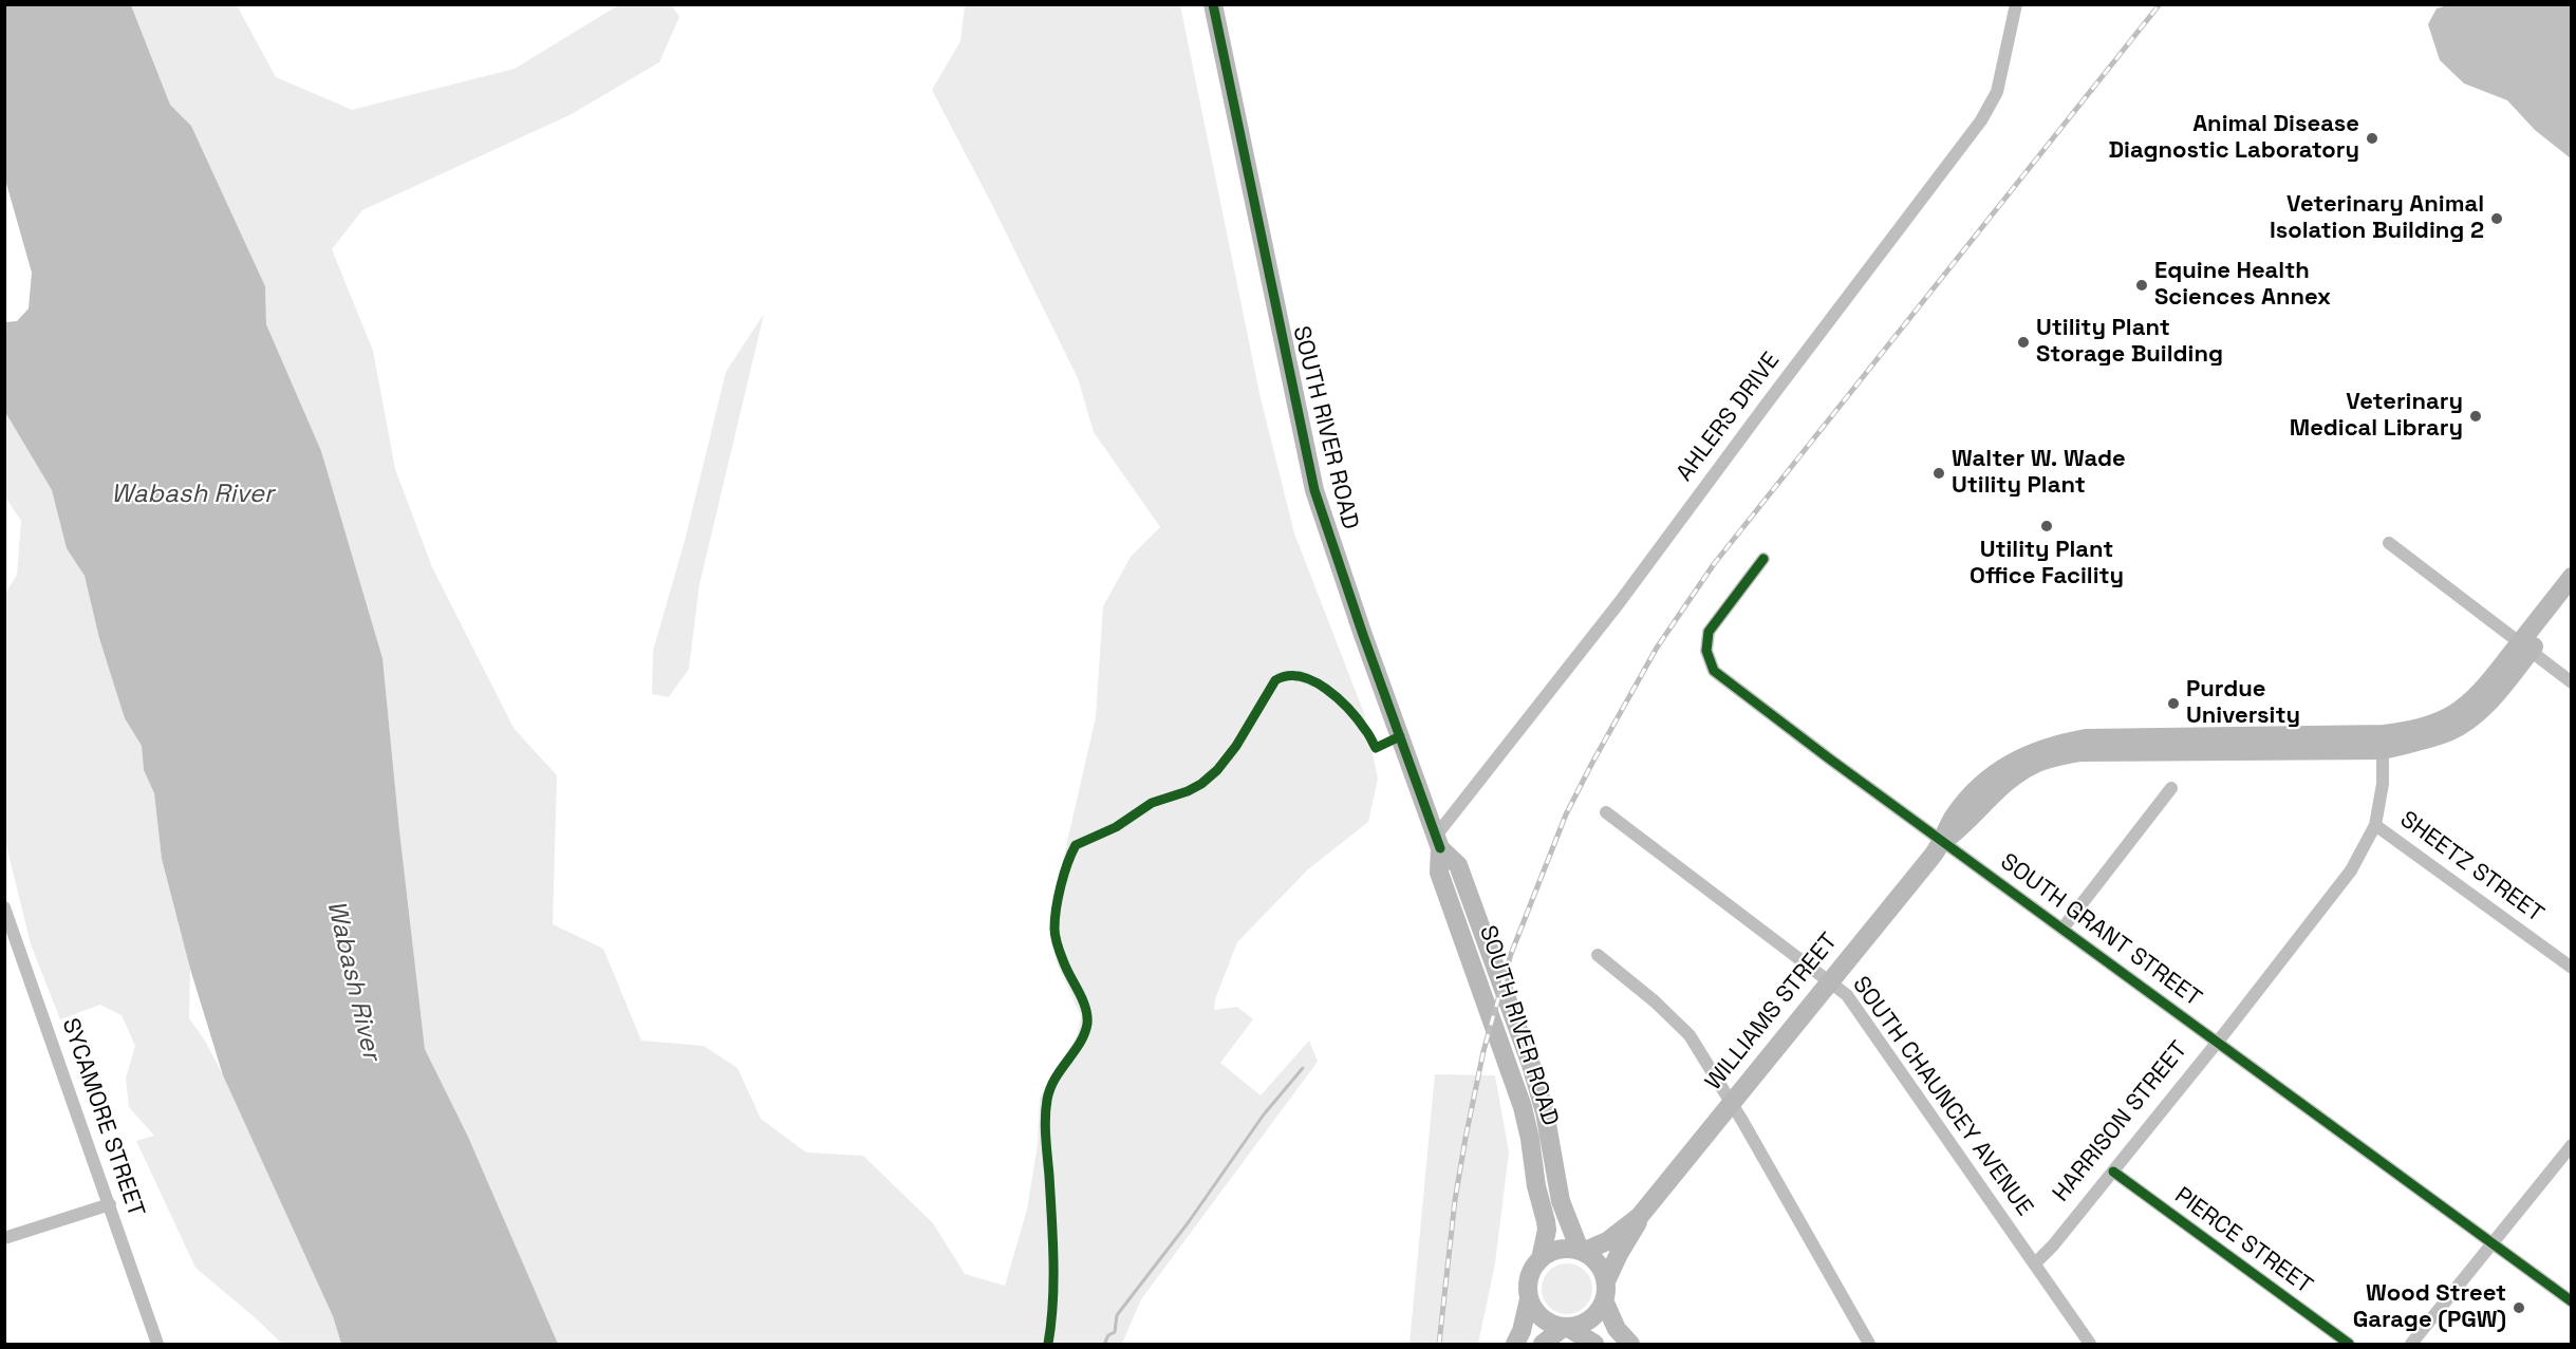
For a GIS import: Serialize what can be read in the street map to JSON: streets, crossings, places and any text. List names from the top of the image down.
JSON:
{
  "streets": {
    "main road": ["SOUTH RIVER ROAD", "WILLIAMS STREET"],
    "street": [
      "AHLERS DRIVE",
      "SHEETZ STREET",
      "SOUTH GRANT STREET",
      "SOUTH CHAUNCEY AVENUE",
      "SYCAMORE STREET",
      "HARRISON STREET",
      "PIERCE STREET"
    ]
  },
  "crossings": [
    ["AHLERS DRIVE", "SOUTH RIVER ROAD"],
    ["SOUTH RIVER ROAD", "WILLIAMS STREET"],
    ["SHEETZ STREET", "HARRISON STREET"],
    ["SOUTH GRANT STREET", "WILLIAMS STREET"],
    ["SOUTH GRANT STREET", "HARRISON STREET"],
    ["WILLIAMS STREET", "SOUTH CHAUNCEY AVENUE"],
    ["WILLIAMS STREET", "HARRISON STREET"],
    ["SOUTH CHAUNCEY AVENUE", "HARRISON STREET"],
    ["HARRISON STREET", "PIERCE STREET"]
  ],
  "water": ["Wabash River"],
  "places": [
    "Animal Disease Diagnostic Laboratory",
    "Veterinary Animal Isolation Building 2",
    "Equine Health Sciences Annex",
    "Utility Plant Storage Building",
    "Veterinary Medical Library",
    "Walter W. Wade Utility Plant",
    "Utility Plant Office Facility",
    "Purdue University",
    "Wood Street Garage (PGW)"
  ]
}
